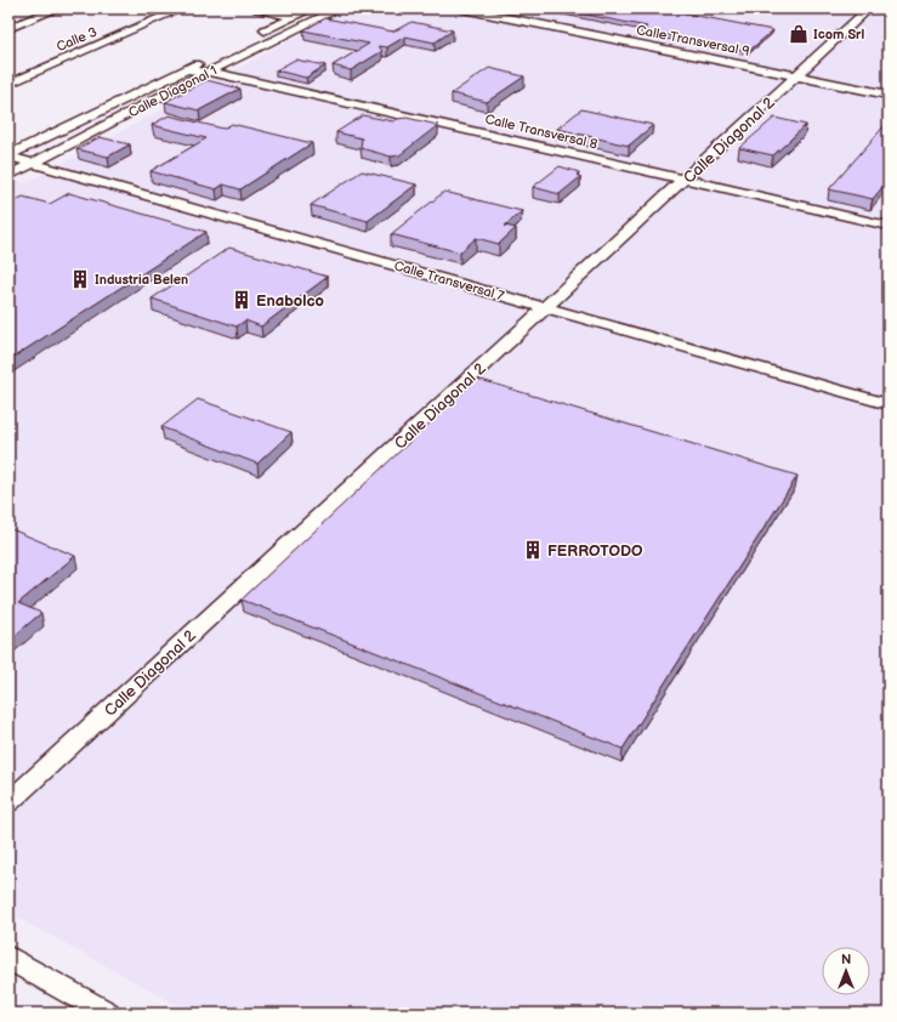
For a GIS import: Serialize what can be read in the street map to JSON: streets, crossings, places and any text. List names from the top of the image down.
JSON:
{
  "streets": {
    "street": [
      "Calle 3",
      "Calle Transversal 9",
      "Calle Diagonal 1",
      "Calle Transversal 8",
      "Calle Diagonal 2",
      "Calle Transversal 7"
    ]
  },
  "crossings": [
    ["Calle Transversal 9", "Calle Diagonal 2"],
    ["Calle Diagonal 1", "Calle Transversal 8"],
    ["Calle Diagonal 1", "Calle Transversal 7"],
    ["Calle Transversal 8", "Calle Diagonal 2"],
    ["Calle Diagonal 2", "Calle Transversal 7"]
  ],
  "places": {
    "shop": ["Icom Srl"],
    "building": ["Industria Belen", "Enabolco", "FERROTODO"]
  },
  "north": "top"
}
